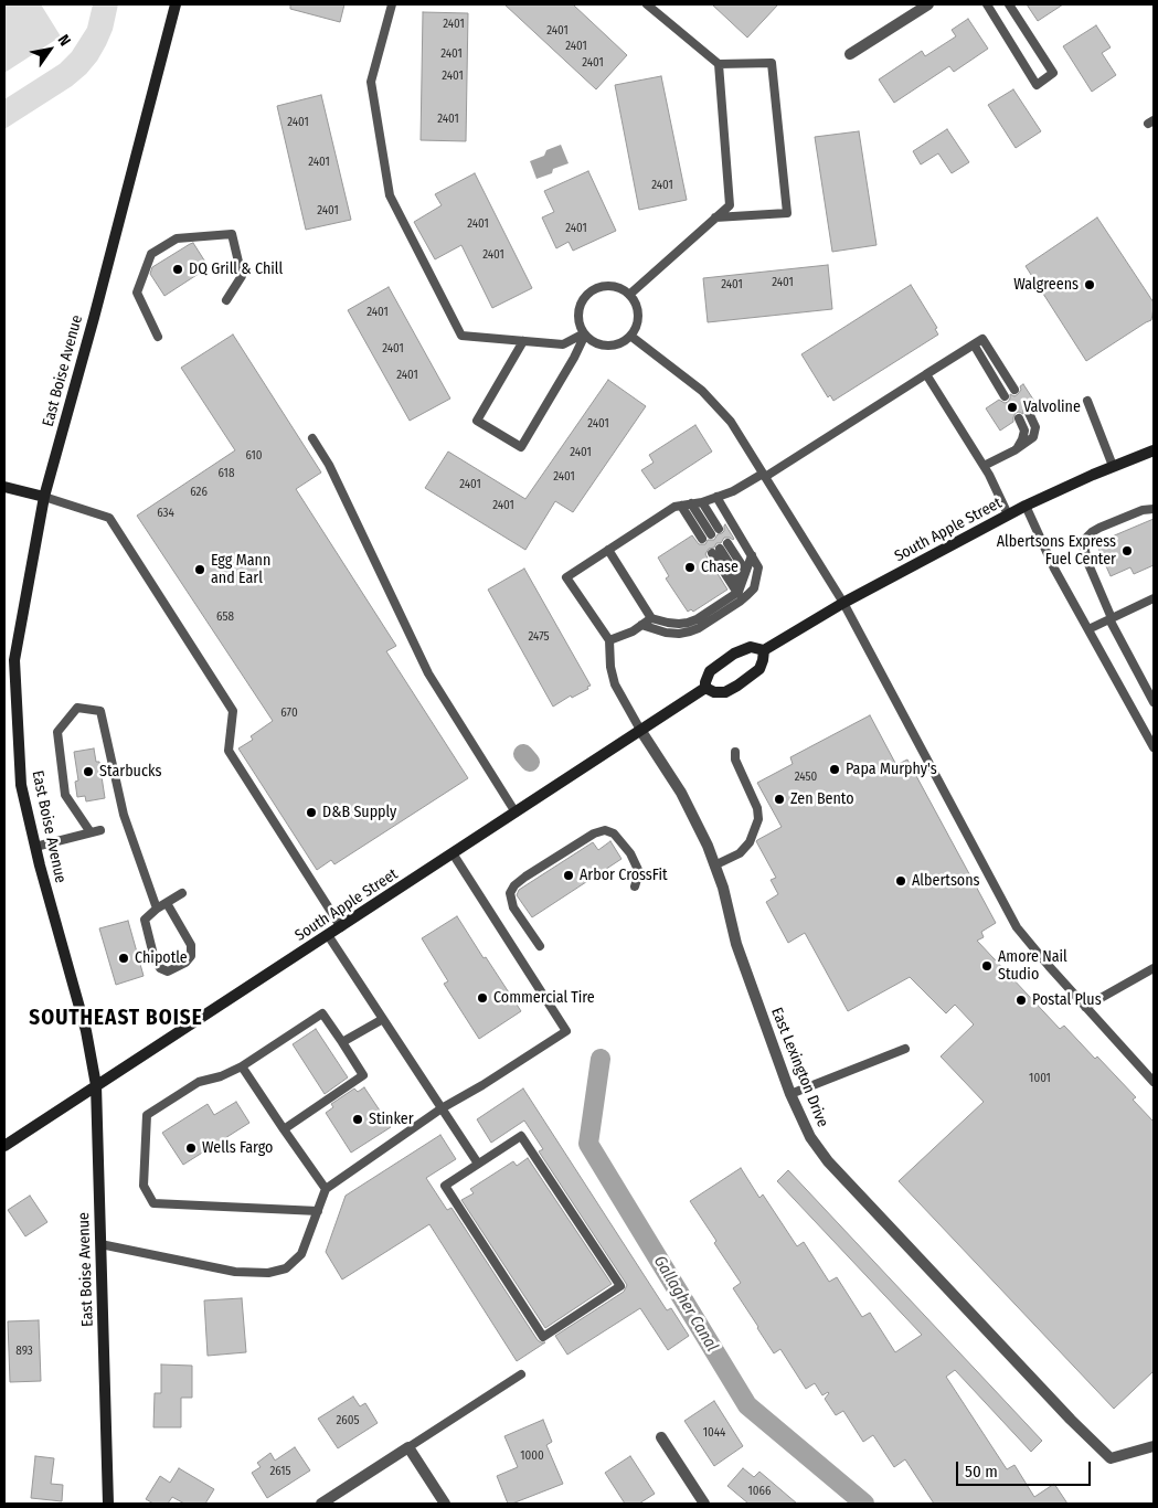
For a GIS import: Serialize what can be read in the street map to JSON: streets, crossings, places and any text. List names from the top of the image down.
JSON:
{
  "streets": {
    "street": ["East Boise Avenue", "South Apple Street", "East Lexington Drive"]
  },
  "crossings": [
    ["East Boise Avenue", "South Apple Street"],
    ["South Apple Street", "East Lexington Drive"]
  ],
  "districts": ["SOUTHEAST BOISE"],
  "water": ["Gallagher Canal"],
  "places": [
    "DQ Grill & Chill",
    "Walgreens",
    "Valvoline",
    "Albertsons Express Fuel Center",
    "Chase",
    "Egg Mann and Earl",
    "Papa Murphy's",
    "Starbucks",
    "Zen Bento",
    "D&B Supply",
    "Arbor CrossFit",
    "Albertsons",
    "Chipotle",
    "Amore Nail Studio",
    "Commercial Tire",
    "Postal Plus",
    "Stinker",
    "Wells Fargo"
  ],
  "house_numbers": [
    "2401",
    "2401",
    "2401",
    "2401",
    "2401",
    "2401",
    "2401",
    "2401",
    "2401",
    "2401",
    "2401",
    "2401",
    "2401",
    "2401",
    "2401",
    "2401",
    "2401",
    "2401",
    "2401",
    "2401",
    "2401",
    "610",
    "618",
    "2401",
    "2401",
    "626",
    "2401",
    "634",
    "658",
    "2475",
    "670",
    "2450",
    "1001",
    "893",
    "2605",
    "1044",
    "1000",
    "2615",
    "1066"
  ],
  "scale_bar": "50 m",
  "north": "top right"
}
